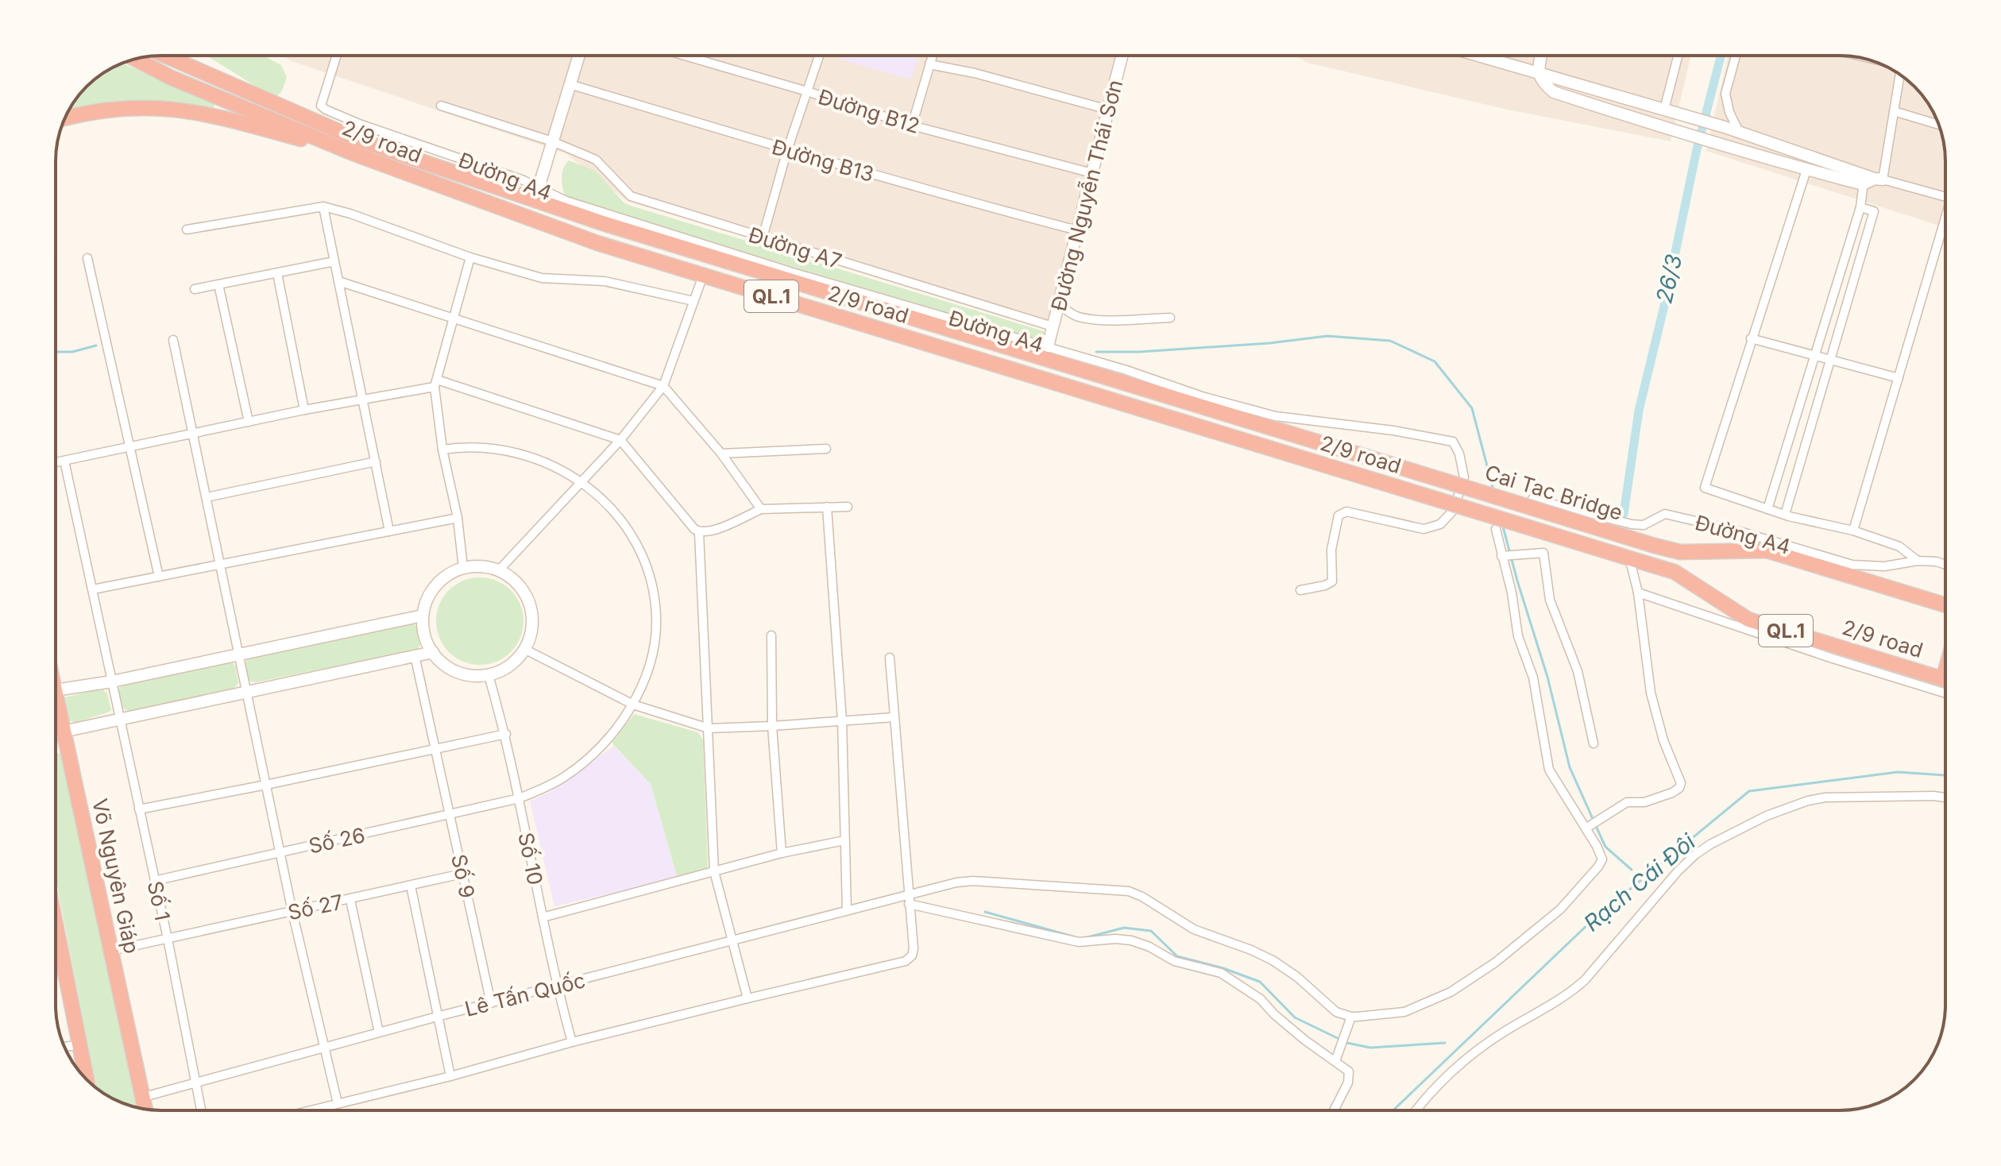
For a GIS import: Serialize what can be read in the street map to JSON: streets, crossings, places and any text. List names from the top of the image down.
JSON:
{
  "streets": {
    "highway": [
      "2/9 road",
      "QL.1",
      "Cai Tac Bridge",
      "Võ Nguyên Giáp"
    ],
    "street": [
      "Đường B12",
      "Đường B13",
      "Đường A4",
      "Đường Nguyễn Thái Sơn",
      "Đường A7",
      "Số 26",
      "Số 10",
      "Số 9",
      "Số 1",
      "Số 27",
      "Lê Tấn Quốc"
    ]
  },
  "crossings": [
    ["Đường B12", "Đường Nguyễn Thái Sơn"],
    ["2/9 road", "Cai Tac Bridge"],
    ["Đường B13", "Đường Nguyễn Thái Sơn"],
    ["Đường A4", "Đường Nguyễn Thái Sơn"],
    ["Đường Nguyễn Thái Sơn", "Đường A7"],
    ["Số 26", "Số 10"],
    ["Số 26", "Số 9"],
    ["Số 26", "Số 1"],
    ["Số 10", "Lê Tấn Quốc"],
    ["Võ Nguyên Giáp", "Số 27"],
    ["Võ Nguyên Giáp", "Lê Tấn Quốc"],
    ["Số 9", "Số 27"],
    ["Số 9", "Lê Tấn Quốc"],
    ["Số 1", "Số 27"],
    ["Số 1", "Lê Tấn Quốc"]
  ],
  "water": ["26/3", "Rạch Cái Đôi"]
}
